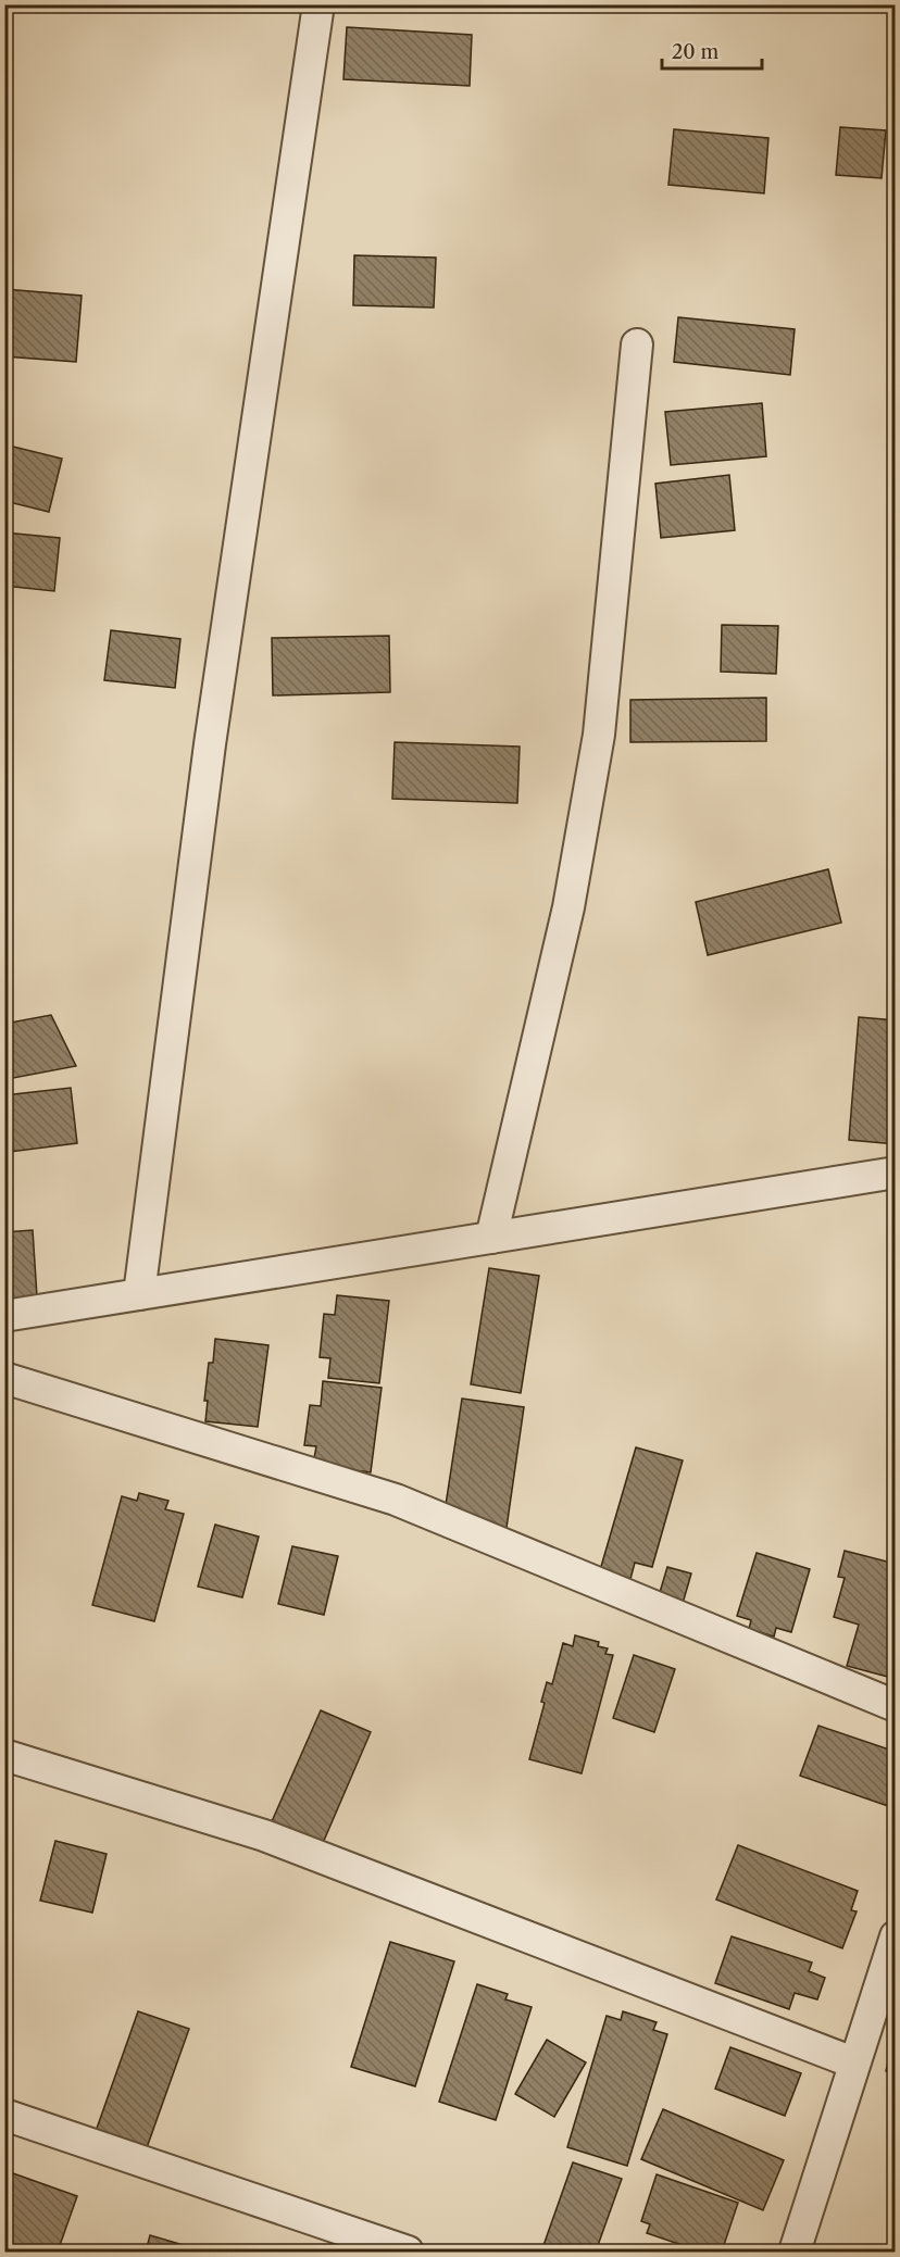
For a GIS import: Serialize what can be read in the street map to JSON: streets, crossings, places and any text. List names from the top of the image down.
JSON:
{
  "scale_bar": "20 m"
}
